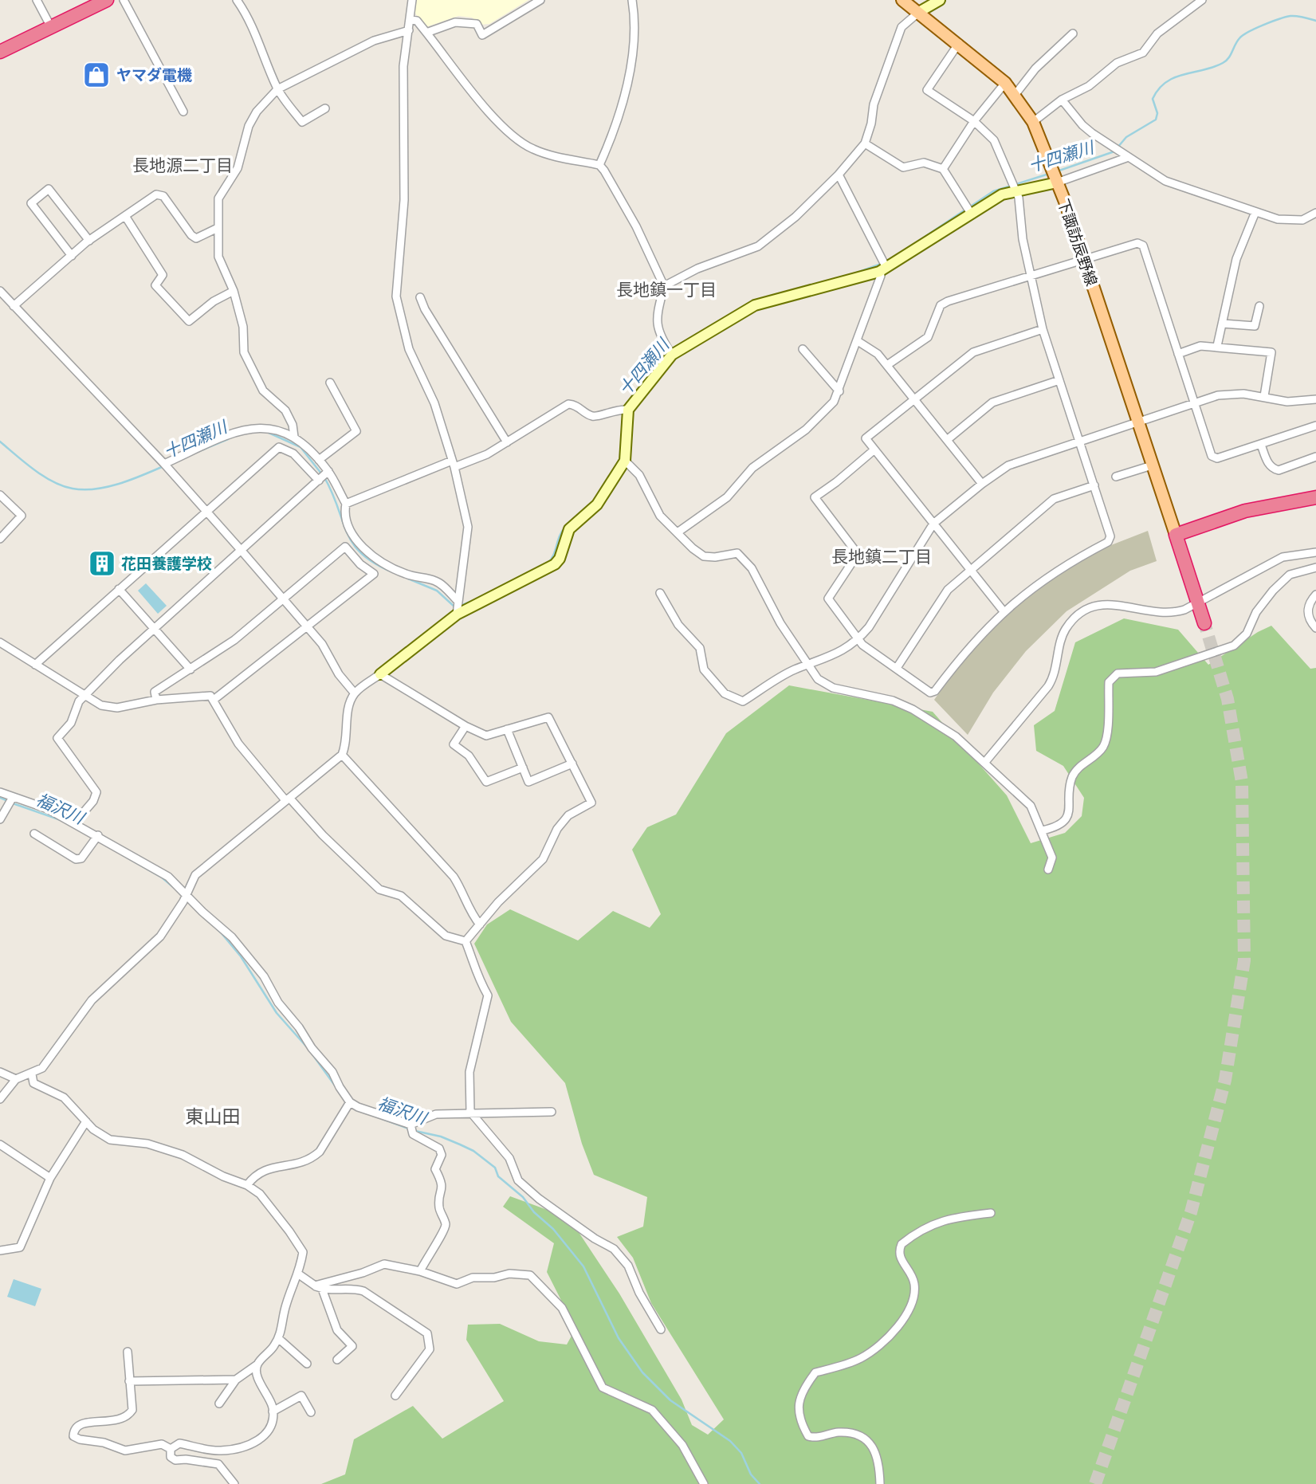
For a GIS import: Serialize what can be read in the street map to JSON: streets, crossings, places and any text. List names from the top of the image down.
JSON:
{
  "streets": {
    "main road": ["下諏訪辰野線"]
  },
  "districts": [
    "長地源二丁目",
    "長地鎮一丁目",
    "長地鎮二丁目",
    "東山田"
  ],
  "water": ["十四瀬川", "福沢川"],
  "places": {
    "shop": ["ヤマダ電機"],
    "building": ["花田養護学校"]
  }
}
